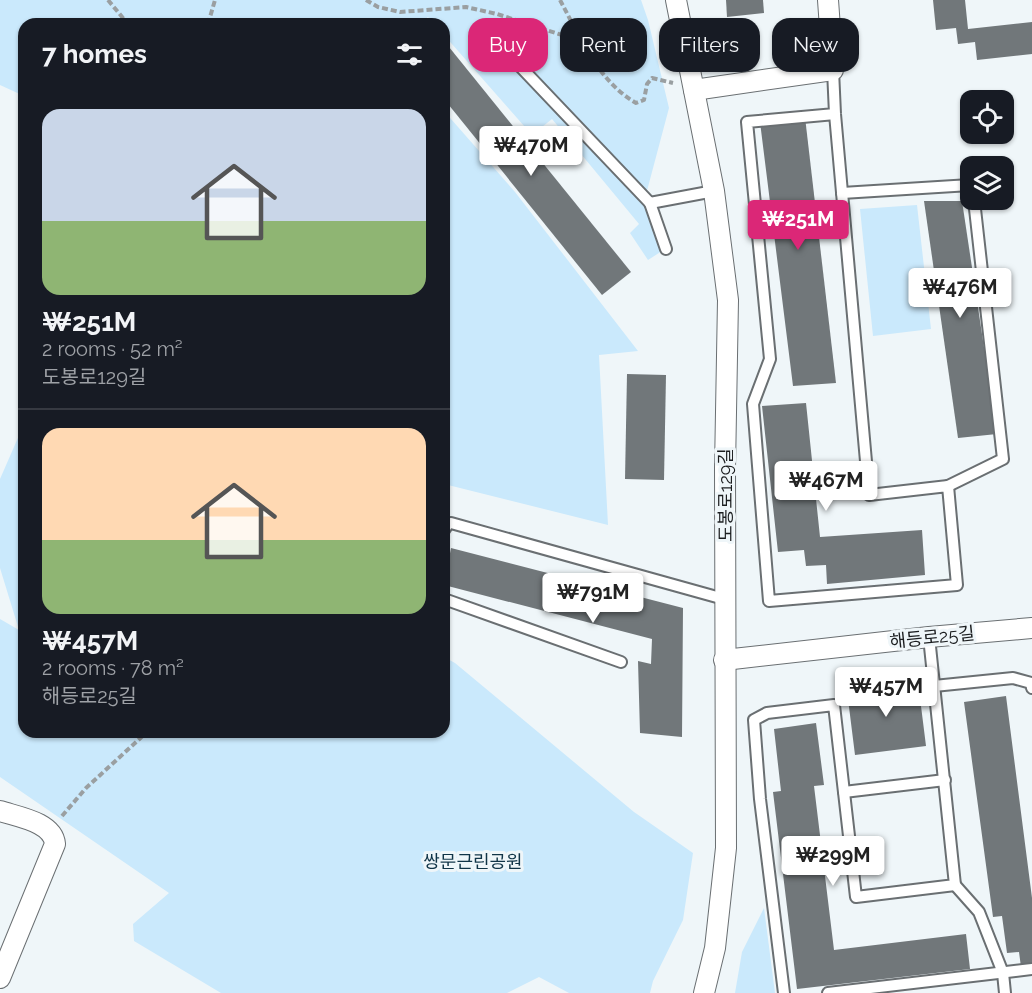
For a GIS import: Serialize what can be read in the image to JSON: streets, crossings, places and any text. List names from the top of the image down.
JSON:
{
  "streets": {
    "street": ["도봉로129길", "해등로25길"]
  },
  "crossings": [
    ["도봉로129길", "해등로25길"]
  ],
  "parks": ["쌍문근린공원"],
  "page": {
    "chip": [
      "Buy",
      "Rent",
      "Filters",
      "New"
    ],
    "heading": "7 homes",
    "list": [
      {
        "name": "₩251M",
        "note": "2 rooms · 52 m² · 도봉로129길"
      },
      {
        "name": "₩457M",
        "note": "2 rooms · 78 m² · 해등로25길"
      }
    ],
    "price": [
      "₩470M",
      "₩251M",
      "₩476M",
      "₩467M",
      "₩791M",
      "₩457M",
      "₩299M"
    ]
  }
}
